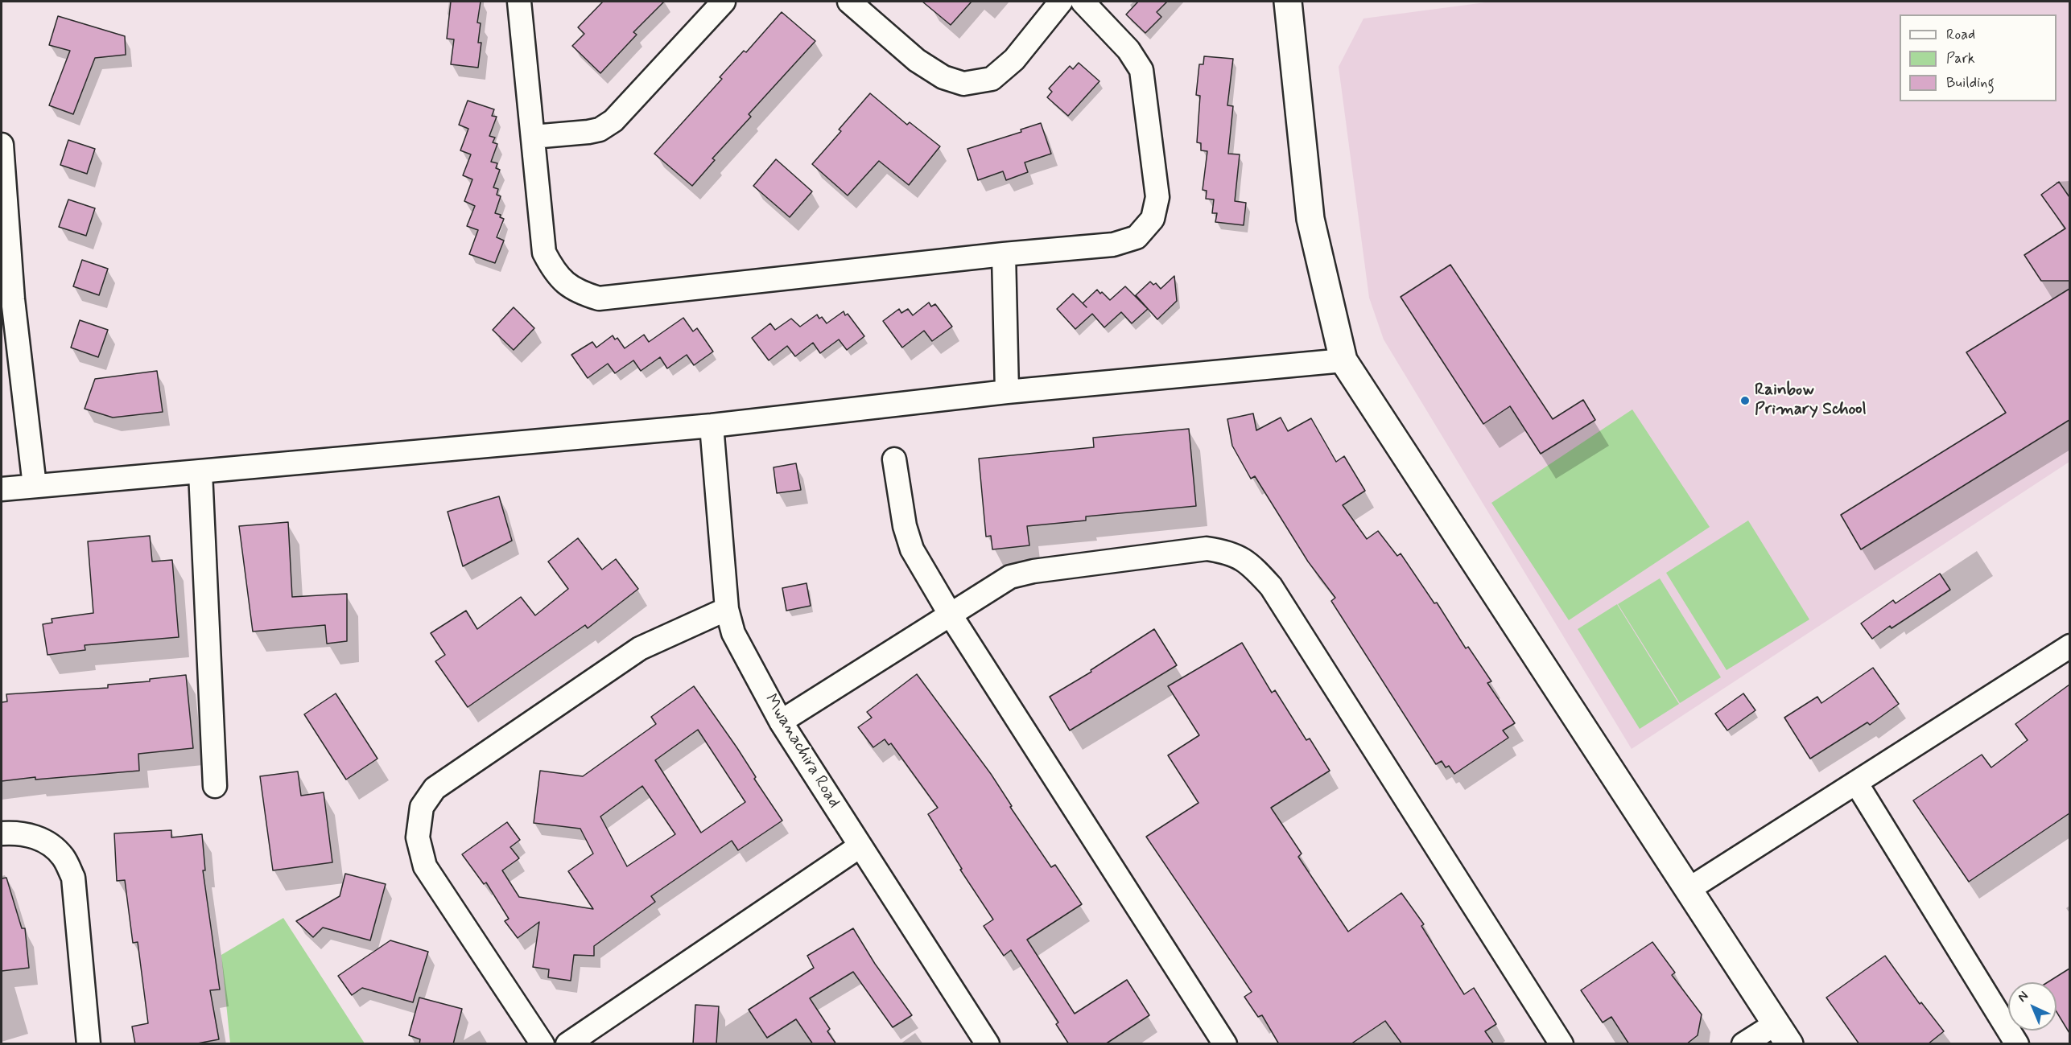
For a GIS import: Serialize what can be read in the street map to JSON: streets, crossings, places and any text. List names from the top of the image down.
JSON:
{
  "streets": {
    "street": ["Mwanachira Road"]
  },
  "places": ["Rainbow Primary School"],
  "legend": ["Road", "Park", "Building"],
  "north": "top left"
}
